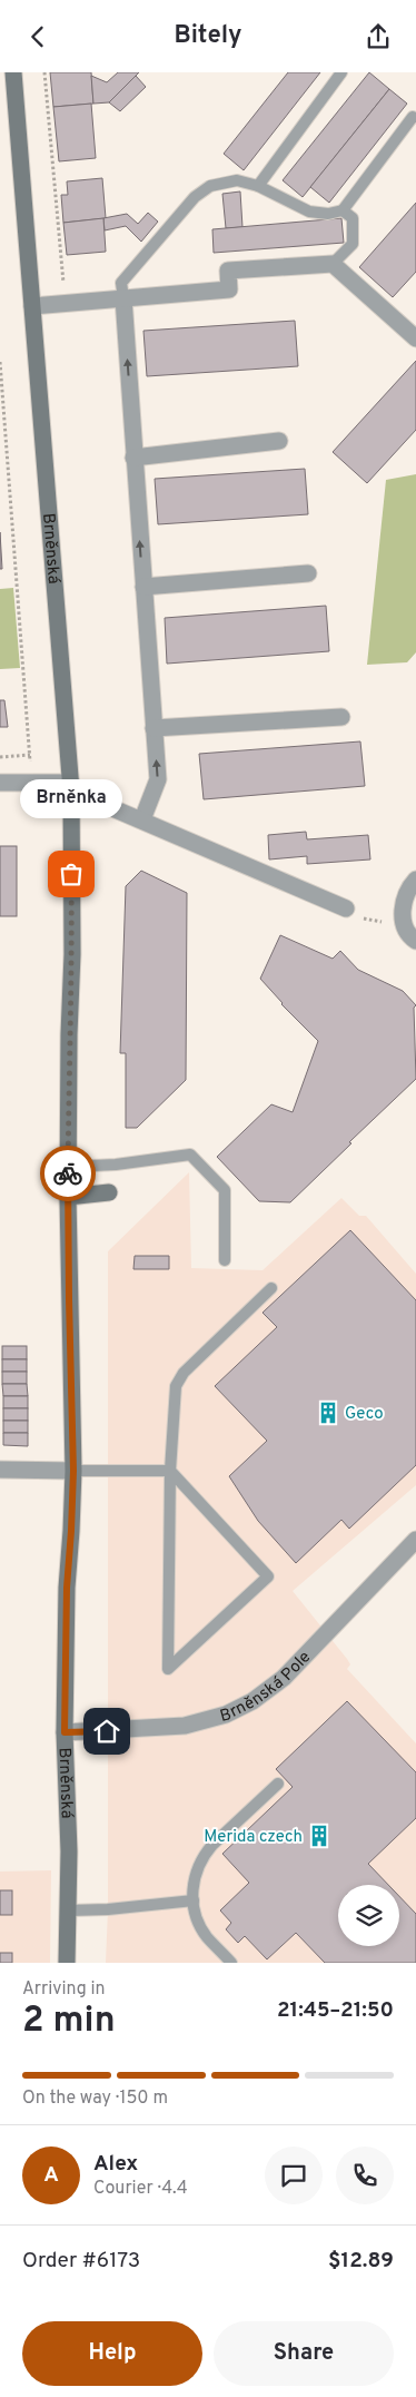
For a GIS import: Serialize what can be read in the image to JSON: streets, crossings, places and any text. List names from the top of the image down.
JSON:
{
  "streets": {
    "street": ["Brněnská", "Brněnská Pole"]
  },
  "crossings": [
    ["Brněnská", "Brněnská Pole"]
  ],
  "places": {
    "other": ["Brněnka"],
    "building": ["Geco", "Merida czech"]
  },
  "page": {
    "header": "Bitely",
    "bubble": "Brněnka",
    "heading": ["2 min", "Arriving in", "21:45–21:50"],
    "panel": [
      "Alex",
      "Courier · 4.4",
      "Order #6173",
      "$12.89"
    ],
    "bar": "On the way · 150 m",
    "round": "A",
    "buttons": ["Help", "Share"]
  }
}
